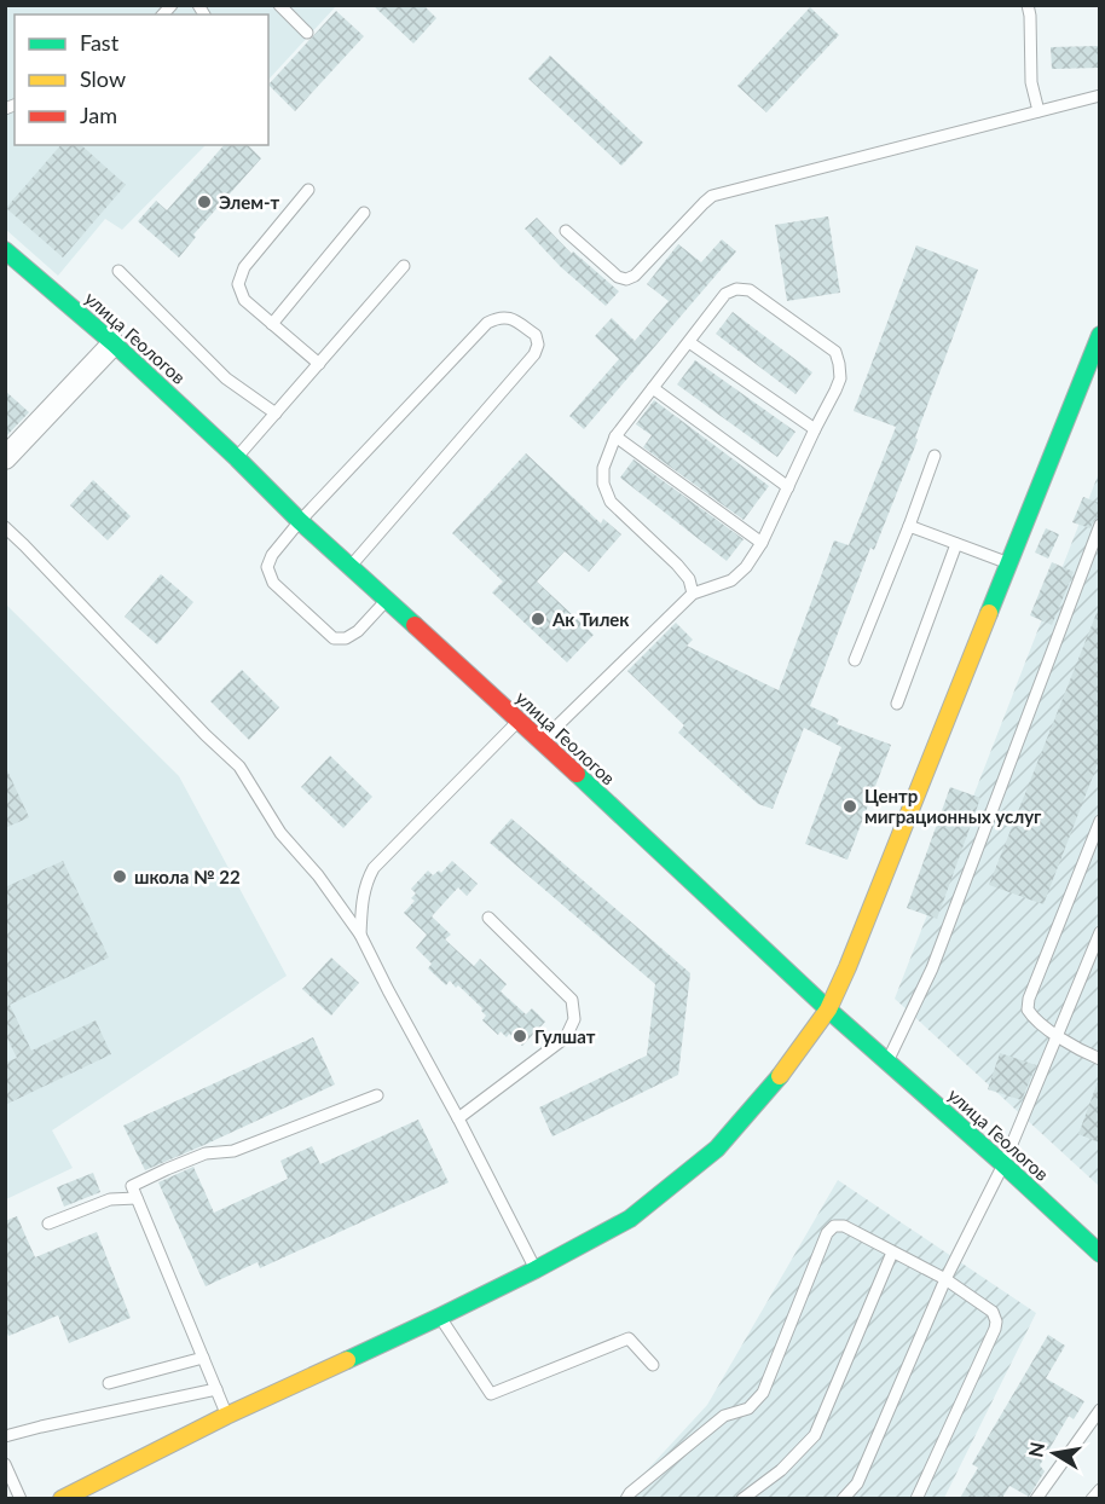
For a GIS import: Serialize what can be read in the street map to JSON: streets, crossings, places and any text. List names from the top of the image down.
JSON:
{
  "streets": {
    "main road": ["улица Геологов"]
  },
  "places": [
    "Элем-т",
    "Ак Тилек",
    "Центр миграционных услуг",
    "школа № 22",
    "Гулшат"
  ],
  "legend": ["Fast", "Slow", "Jam"],
  "north": "left"
}
